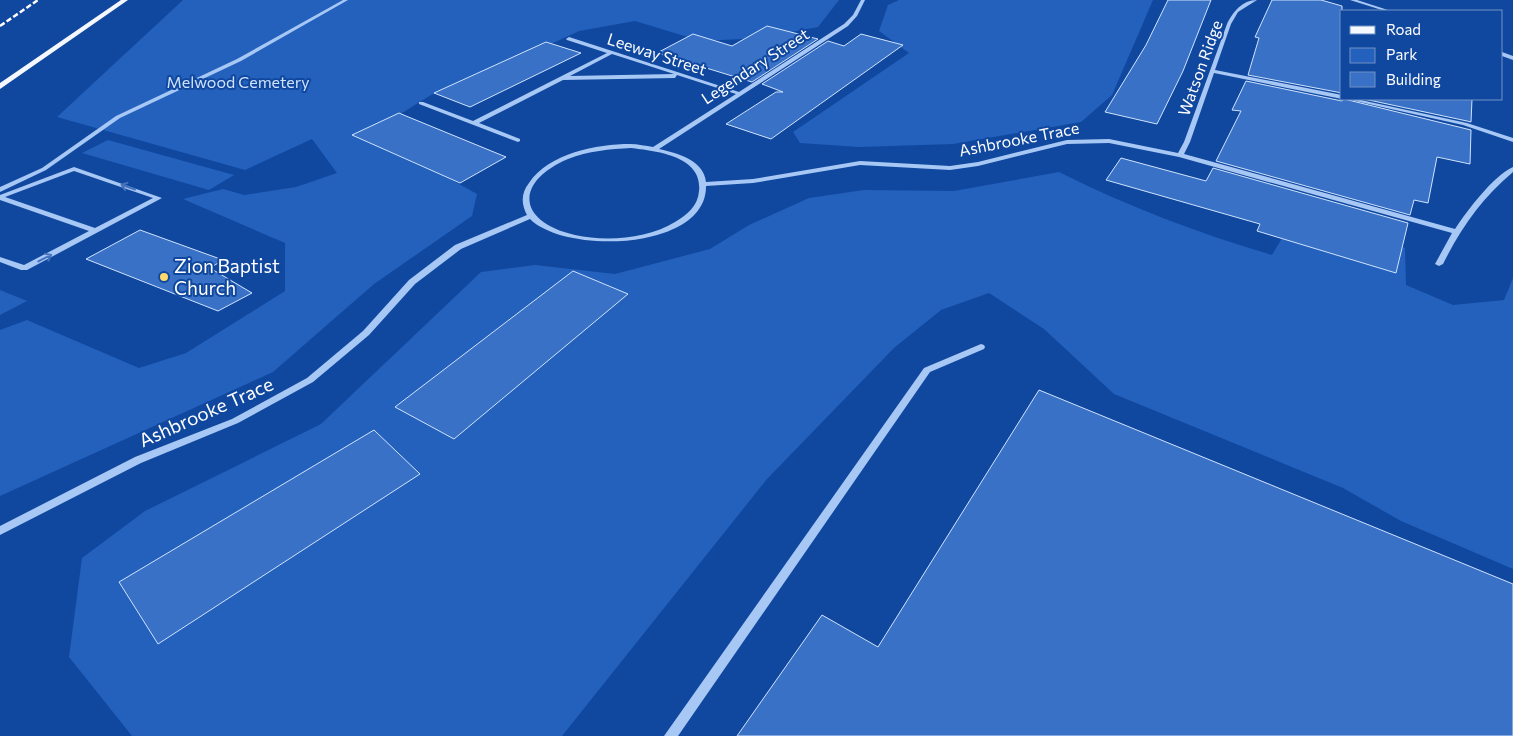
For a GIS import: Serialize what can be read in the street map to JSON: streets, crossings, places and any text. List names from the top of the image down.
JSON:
{
  "streets": {
    "street": [
      "Leeway Street",
      "Legendary Street",
      "Watson Ridge",
      "Ashbrooke Trace"
    ]
  },
  "crossings": [
    ["Leeway Street", "Legendary Street"],
    ["Watson Ridge", "Ashbrooke Trace"]
  ],
  "parks": ["Melwood Cemetery"],
  "places": ["Zion Baptist Church"],
  "legend": ["Road", "Park", "Building"]
}
